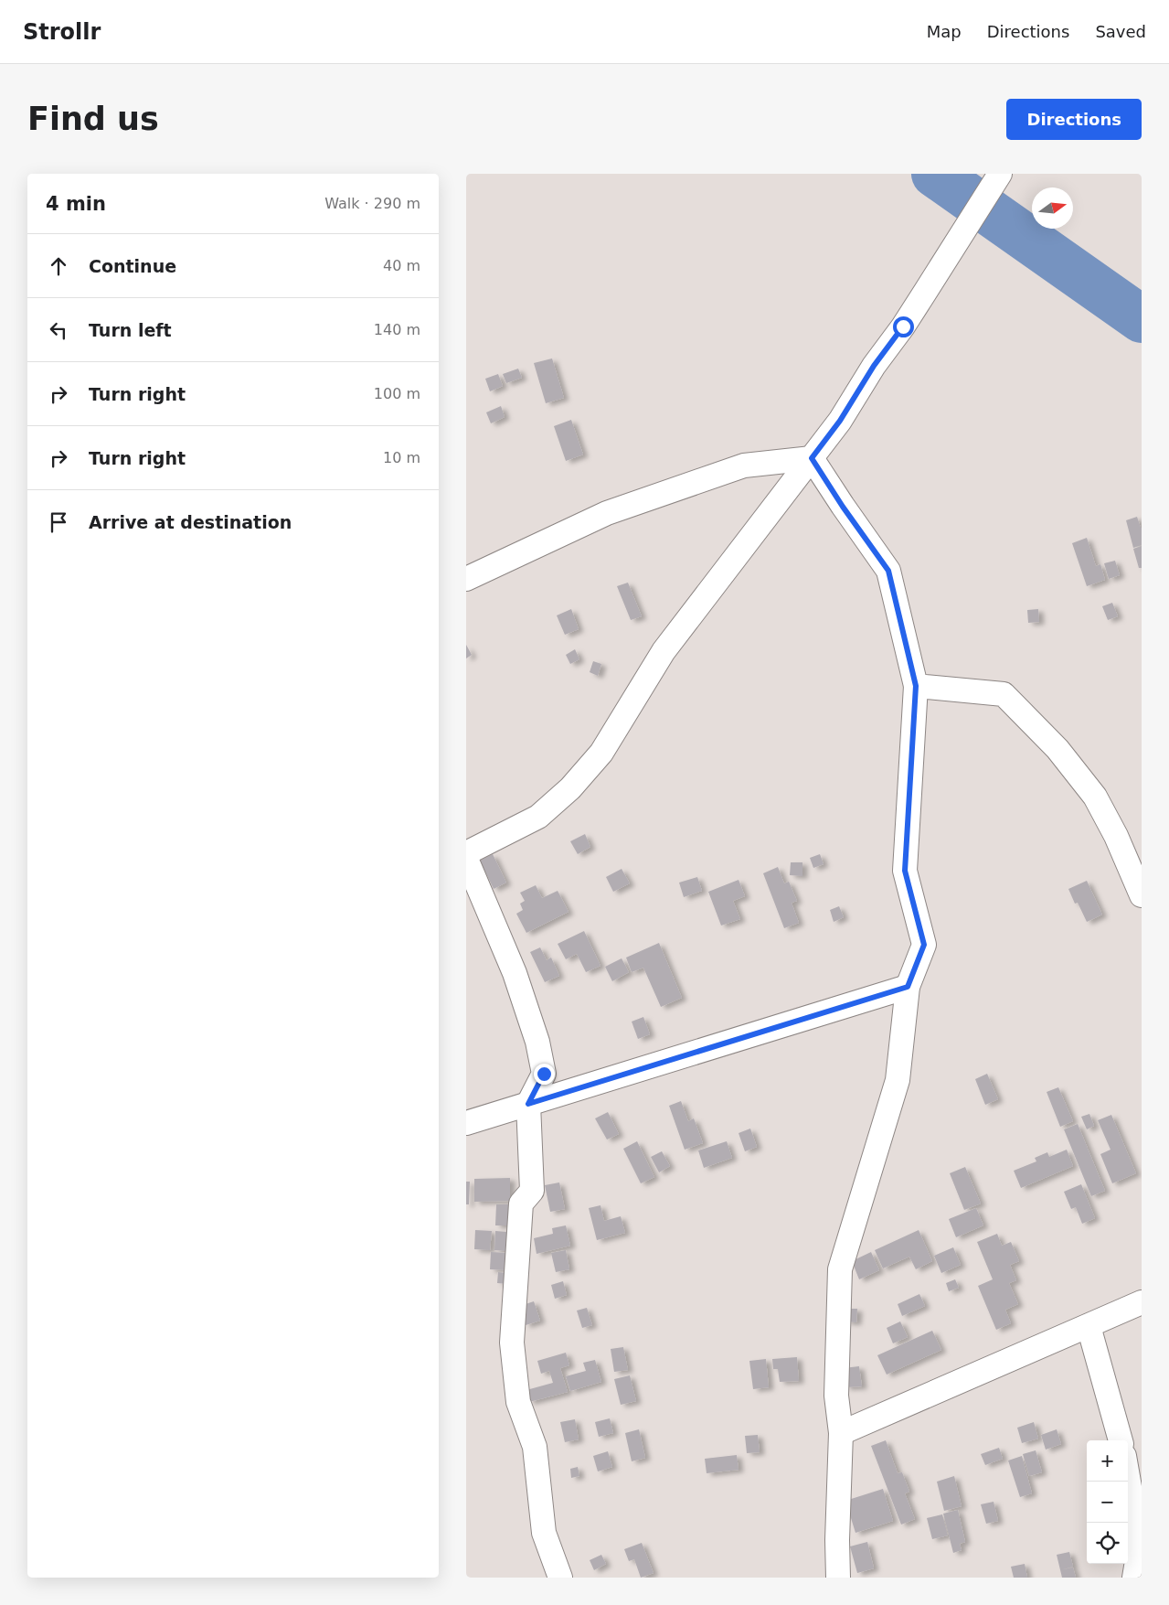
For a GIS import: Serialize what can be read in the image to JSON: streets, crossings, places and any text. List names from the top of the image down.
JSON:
{
  "north": "right",
  "page": {
    "header": "Strollr",
    "nav": ["Map", "Directions", "Saved"],
    "buttons": "Directions",
    "title": "Find us",
    "heading": ["4 min", "Walk · 290 m"],
    "list": [
      ["Continue", "40 m"],
      ["Turn left", "140 m"],
      ["Turn right", "100 m"],
      ["Turn right", "10 m"],
      "Arrive at destination"
    ],
    "map_buttons": ["+", "−"]
  }
}
